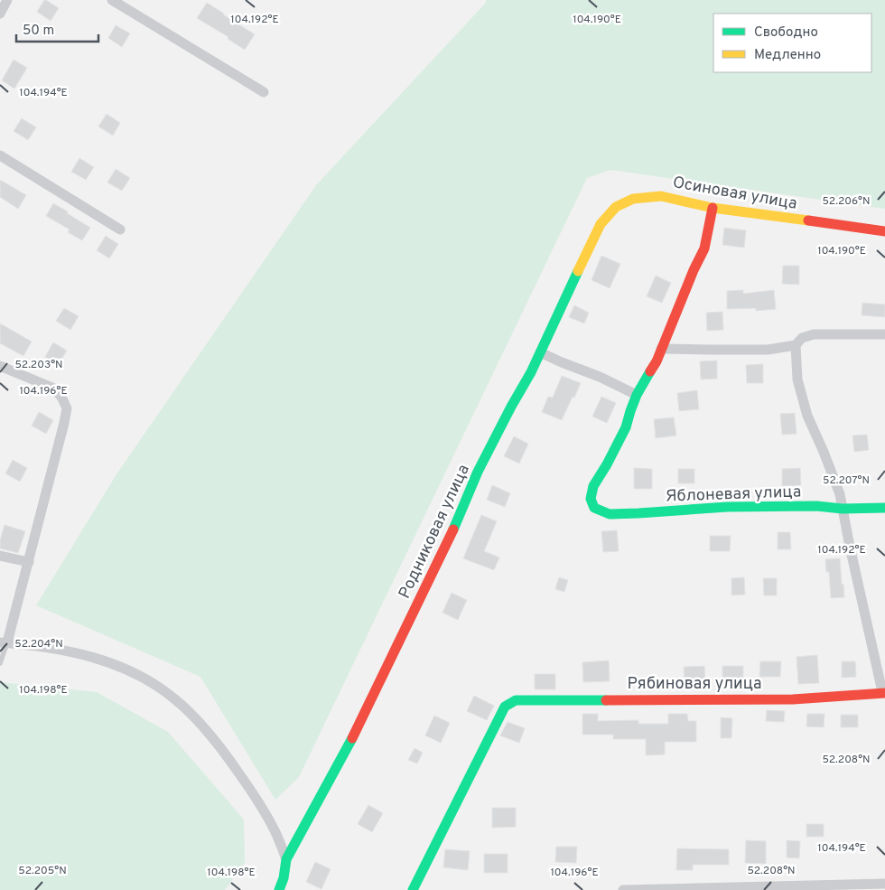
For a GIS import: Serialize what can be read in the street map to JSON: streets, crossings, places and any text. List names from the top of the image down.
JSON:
{
  "streets": {
    "street": [
      "Осиновая улица",
      "Яблоневая улица",
      "Родниковая улица",
      "Рябиновая улица"
    ]
  },
  "crossings": [
    ["Осиновая улица", "Родниковая улица"]
  ],
  "legend": ["Свободно", "Медленно"],
  "scale_bar": "50 m",
  "coordinates": [
    "104.192°E",
    "104.190°E",
    "104.194°E",
    "52.206°N",
    "52.203°N",
    "104.196°E",
    "52.207°N",
    "52.204°N",
    "104.198°E",
    "52.208°N",
    "52.205°N"
  ]
}
